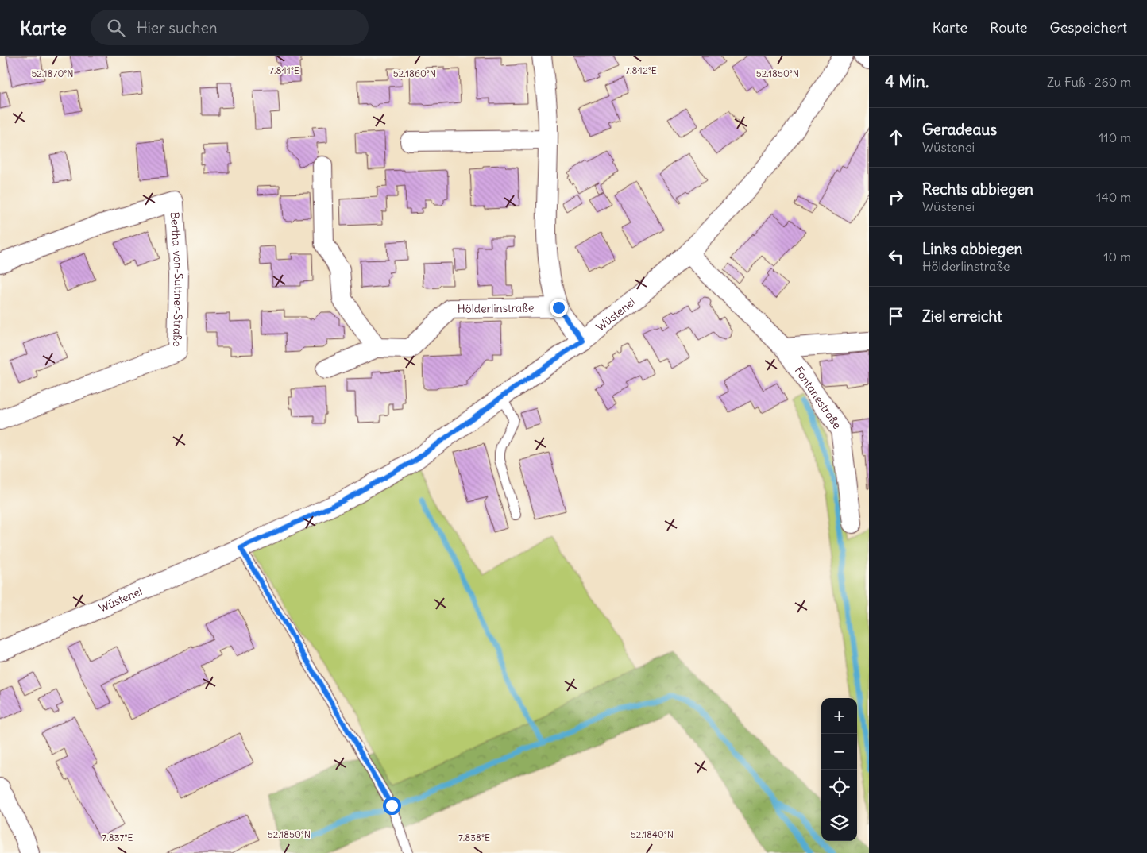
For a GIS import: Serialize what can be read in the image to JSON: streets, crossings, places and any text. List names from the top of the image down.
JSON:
{
  "streets": {
    "street": [
      "Bertha-von-Suttner-Straße",
      "Hölderlinstraße",
      "Wüstenei",
      "Fontanestraße"
    ]
  },
  "crossings": [
    ["Wüstenei", "Fontanestraße"]
  ],
  "page": {
    "header": "Karte",
    "search": "Hier suchen",
    "nav": ["Karte", "Route", "Gespeichert"],
    "heading": ["4 Min.", "Zu Fuß · 260 m"],
    "list": [
      ["Geradeaus", "Wüstenei", "110 m"],
      ["Rechts abbiegen", "Wüstenei", "140 m"],
      ["Links abbiegen", "Hölderlinstraße", "10 m"],
      "Ziel erreicht"
    ],
    "map_buttons": ["+", "−"]
  },
  "coordinates": [
    "7.842°E",
    "7.841°E",
    "52.1870°N",
    "52.1860°N",
    "52.1850°N",
    "52.1840°N",
    "7.837°E",
    "7.838°E"
  ]
}
